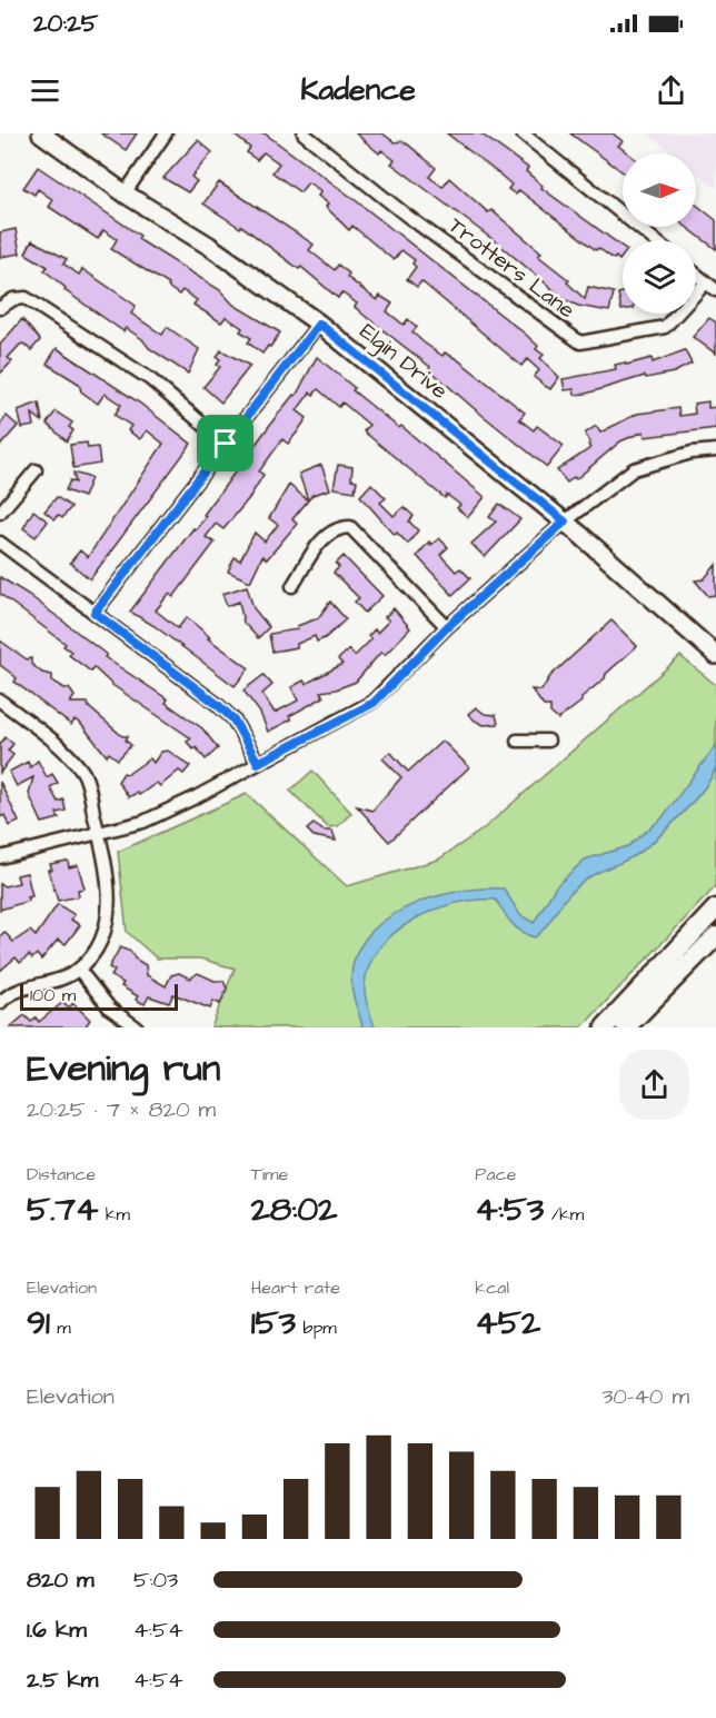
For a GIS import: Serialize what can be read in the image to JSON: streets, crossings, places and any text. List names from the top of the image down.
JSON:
{
  "streets": {
    "street": ["Trotters Lane", "Elgin Drive"]
  },
  "scale_bar": "100 m",
  "north": "right",
  "page": {
    "status": "20:25",
    "header": "Kadence",
    "scale": "100 m",
    "heading": ["Evening run", "20:25 · 7 × 820 m"],
    "stats": [
      ["Distance", "5.74 km"],
      ["Time", "28:02"],
      ["Pace", "4:53 /km"],
      ["Elevation", "91 m"],
      ["Heart rate", "153 bpm"],
      ["kcal", "452"]
    ],
    "chart": ["Elevation", "30–40 m"],
    "list": [
      {
        "name": "820 m",
        "note": "5:03"
      },
      {
        "name": "1.6 km",
        "note": "4:54"
      },
      {
        "name": "2.5 km",
        "note": "4:54"
      }
    ]
  }
}
